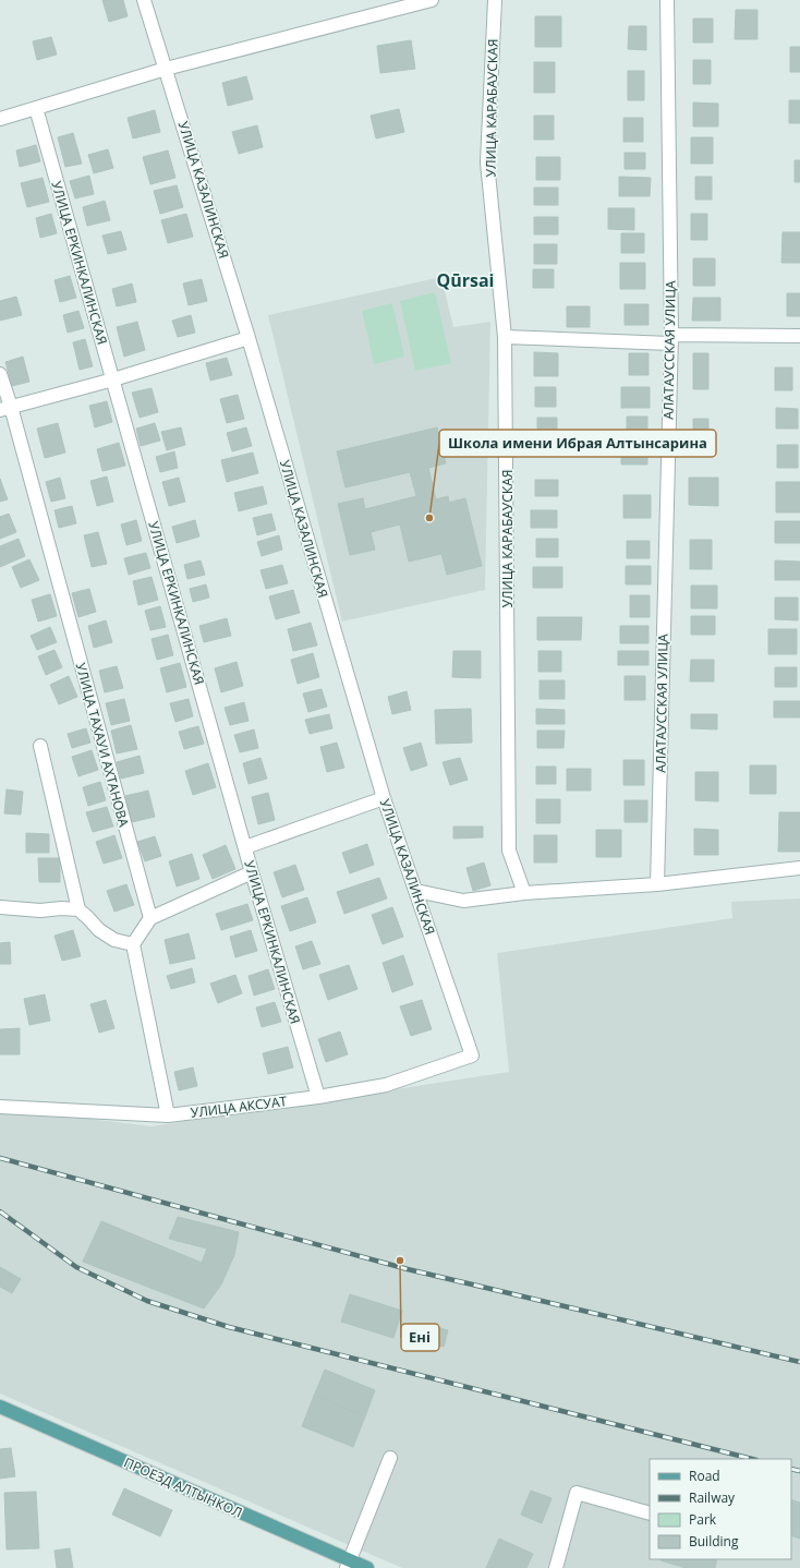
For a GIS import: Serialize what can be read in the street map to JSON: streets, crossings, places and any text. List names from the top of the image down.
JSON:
{
  "streets": {
    "main road": ["ПРОЕЗД АЛТЫНКОЛ"],
    "street": [
      "УЛИЦА КАРАБАУСКАЯ",
      "УЛИЦА КАЗАЛИНСКАЯ",
      "УЛИЦА ЕРКИНКАЛИНСКАЯ",
      "АЛАТАУССКАЯ УЛИЦА",
      "УЛИЦА ТАХАУИ АХТАНОВА",
      "УЛИЦА АКСУАТ"
    ]
  },
  "crossings": [
    ["УЛИЦА КАЗАЛИНСКАЯ", "УЛИЦА АКСУАТ"],
    ["УЛИЦА ЕРКИНКАЛИНСКАЯ", "УЛИЦА АКСУАТ"]
  ],
  "districts": ["Qūrsai"],
  "places": ["Школа имени Ибрая Алтынсарина", "Ені"],
  "legend": [
    "Road",
    "Railway",
    "Park",
    "Building"
  ]
}
